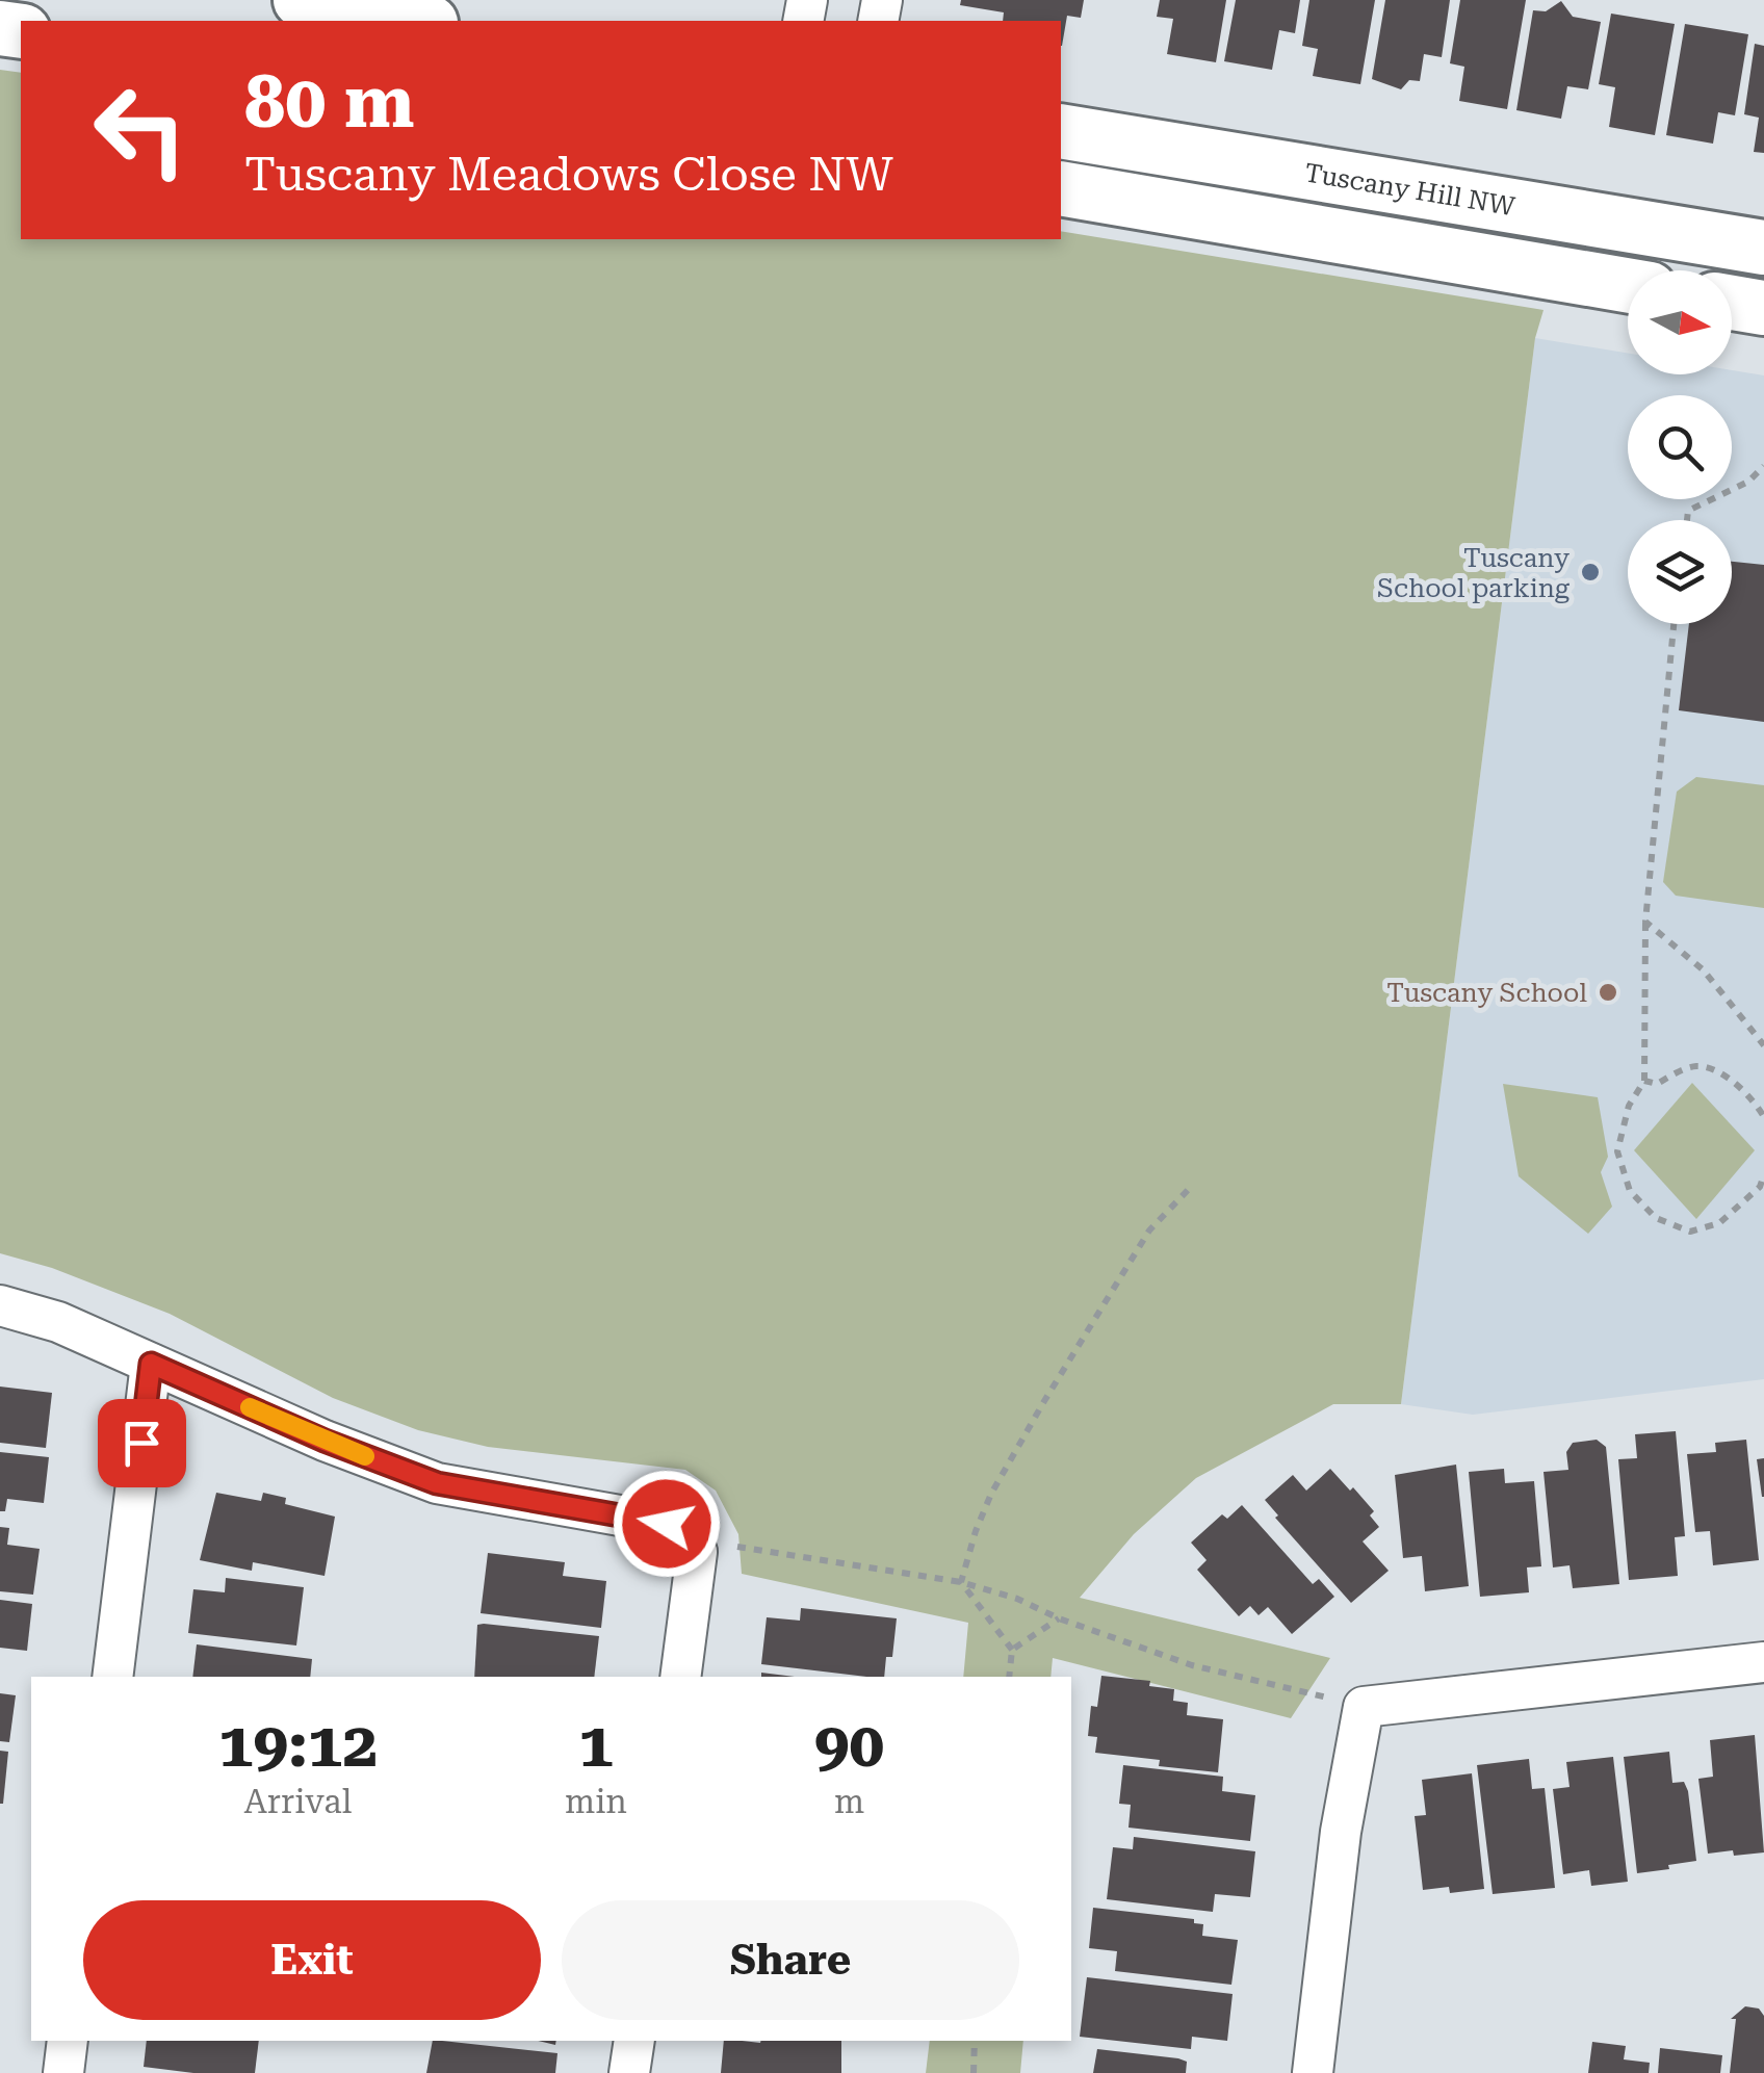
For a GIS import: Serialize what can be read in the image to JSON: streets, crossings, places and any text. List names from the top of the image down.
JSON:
{
  "streets": {
    "street": ["Tuscany Hill NW"]
  },
  "places": ["Tuscany School parking", "Tuscany School"],
  "north": "right",
  "page": {
    "turn": ["80 m", "Tuscany Meadows Close NW"],
    "eta": [
      "19:12",
      "Arrival",
      "1",
      "min",
      "90",
      "m"
    ],
    "buttons": ["Exit", "Share"]
  }
}
